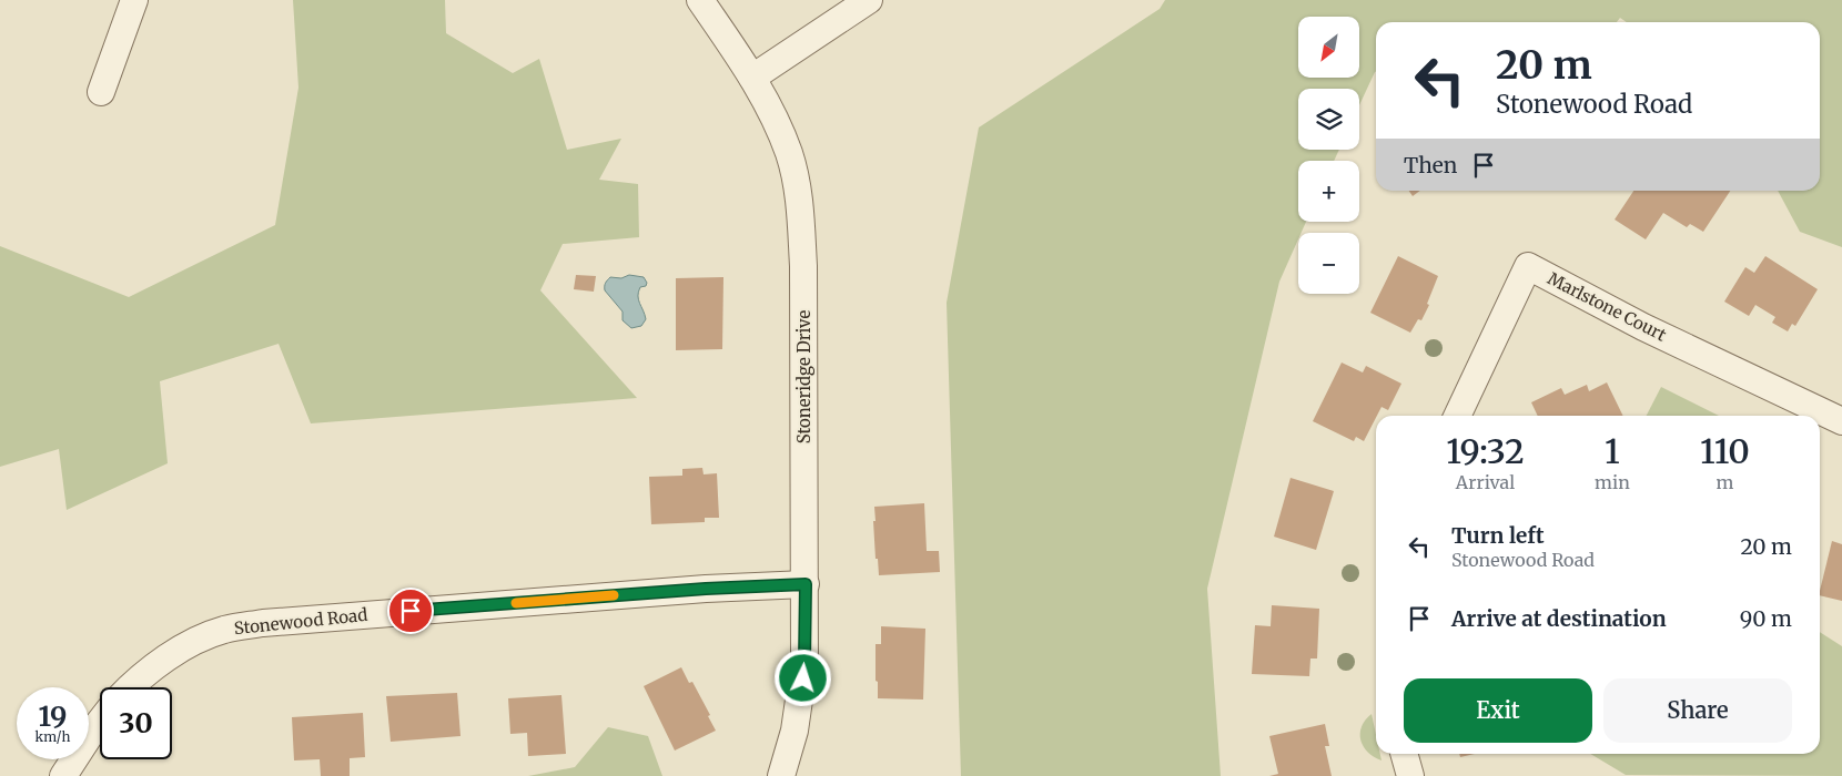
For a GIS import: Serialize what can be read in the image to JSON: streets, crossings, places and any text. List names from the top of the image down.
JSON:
{
  "streets": {
    "street": ["Marlstone Court", "Stoneridge Drive", "Stonewood Road"]
  },
  "crossings": [
    ["Stoneridge Drive", "Stonewood Road"]
  ],
  "north": "bottom left",
  "page": {
    "map_buttons": ["+", "−"],
    "turn": ["20 m", "Stonewood Road"],
    "then": "Then",
    "eta": [
      "19:32",
      "Arrival",
      "1",
      "min",
      "110",
      "m"
    ],
    "list": [
      {
        "name": "Turn left",
        "note": "Stonewood Road",
        "value": "20 m"
      },
      {
        "name": "Arrive at destination",
        "value": "90 m"
      }
    ],
    "buttons": ["Exit", "Share"],
    "speed": "19 km/h",
    "limit": "30"
  }
}
